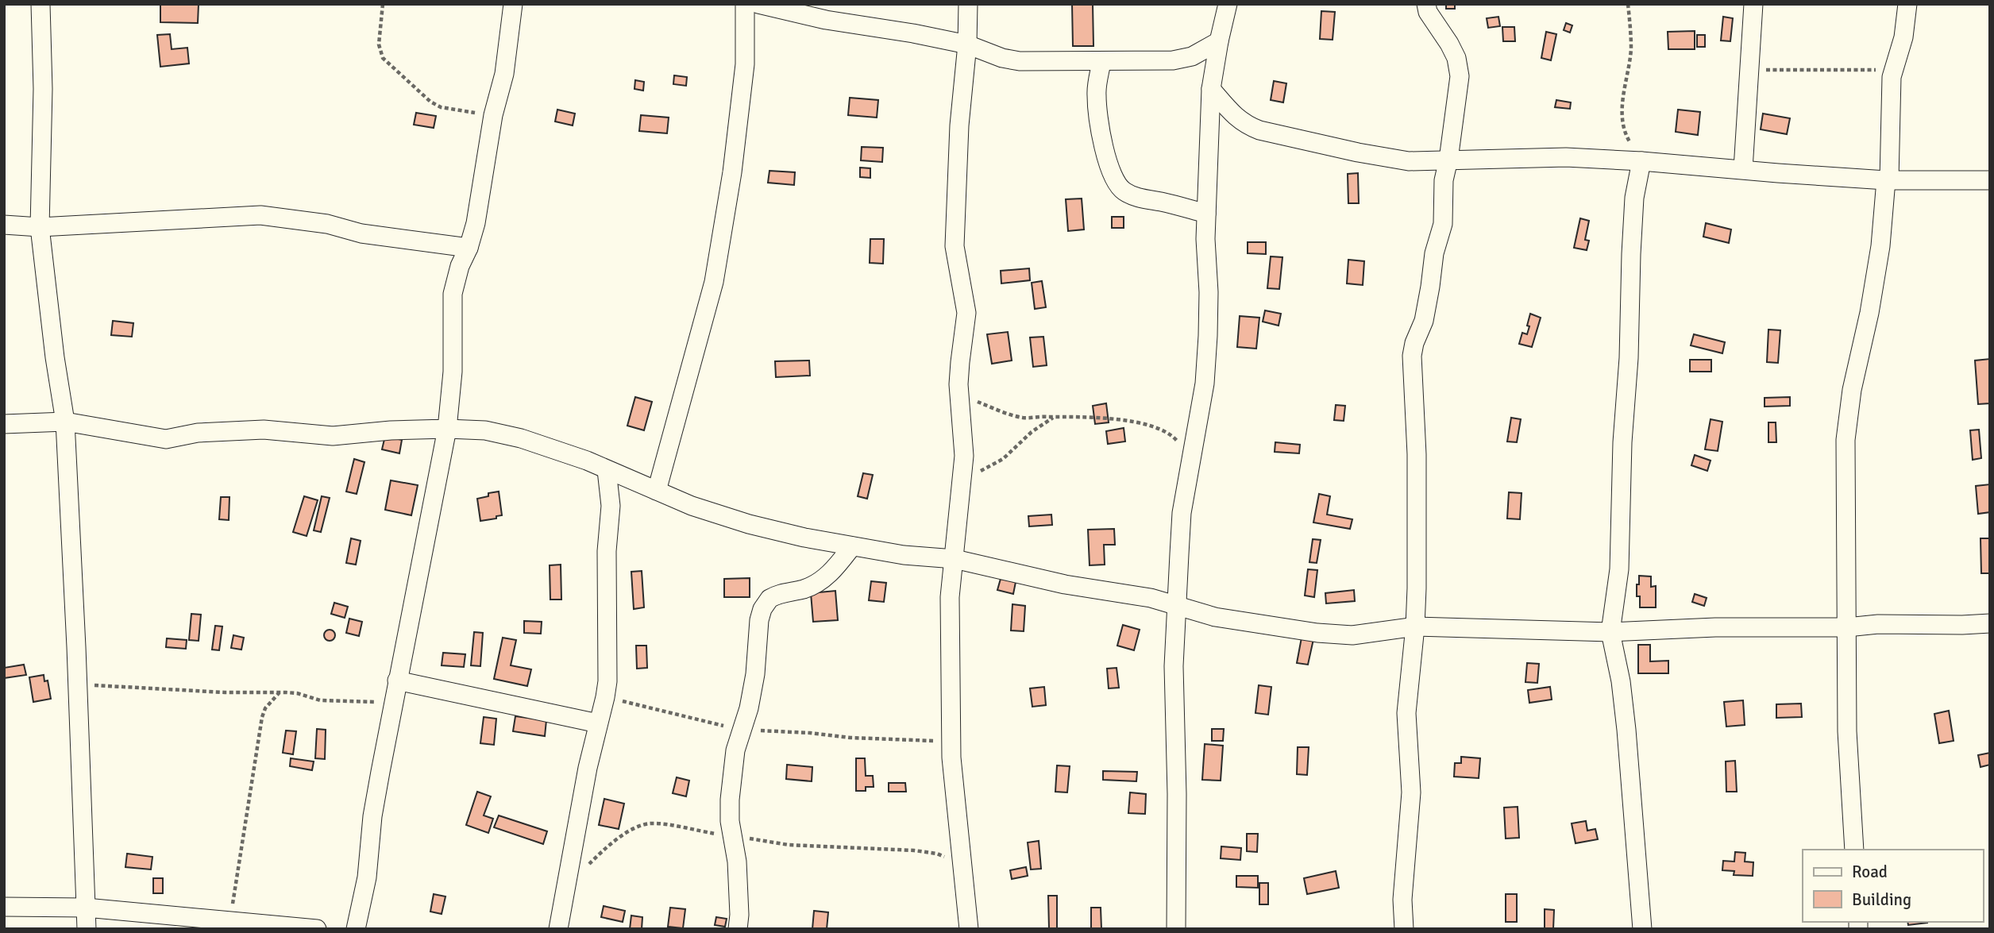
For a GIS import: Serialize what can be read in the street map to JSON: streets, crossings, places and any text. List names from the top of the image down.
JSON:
{
  "legend": ["Road", "Building"]
}
